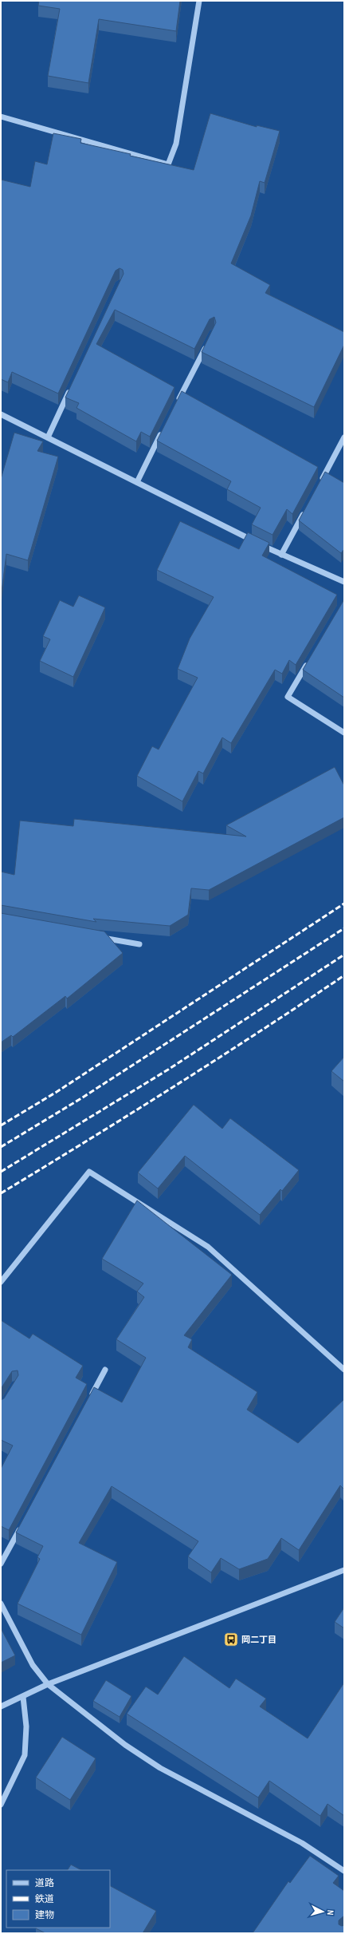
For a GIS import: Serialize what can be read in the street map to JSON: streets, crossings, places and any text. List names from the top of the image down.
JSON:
{
  "places": {
    "bus stop": ["岡二丁目"]
  },
  "legend": ["道路", "鉄道", "建物"],
  "north": "right"
}
